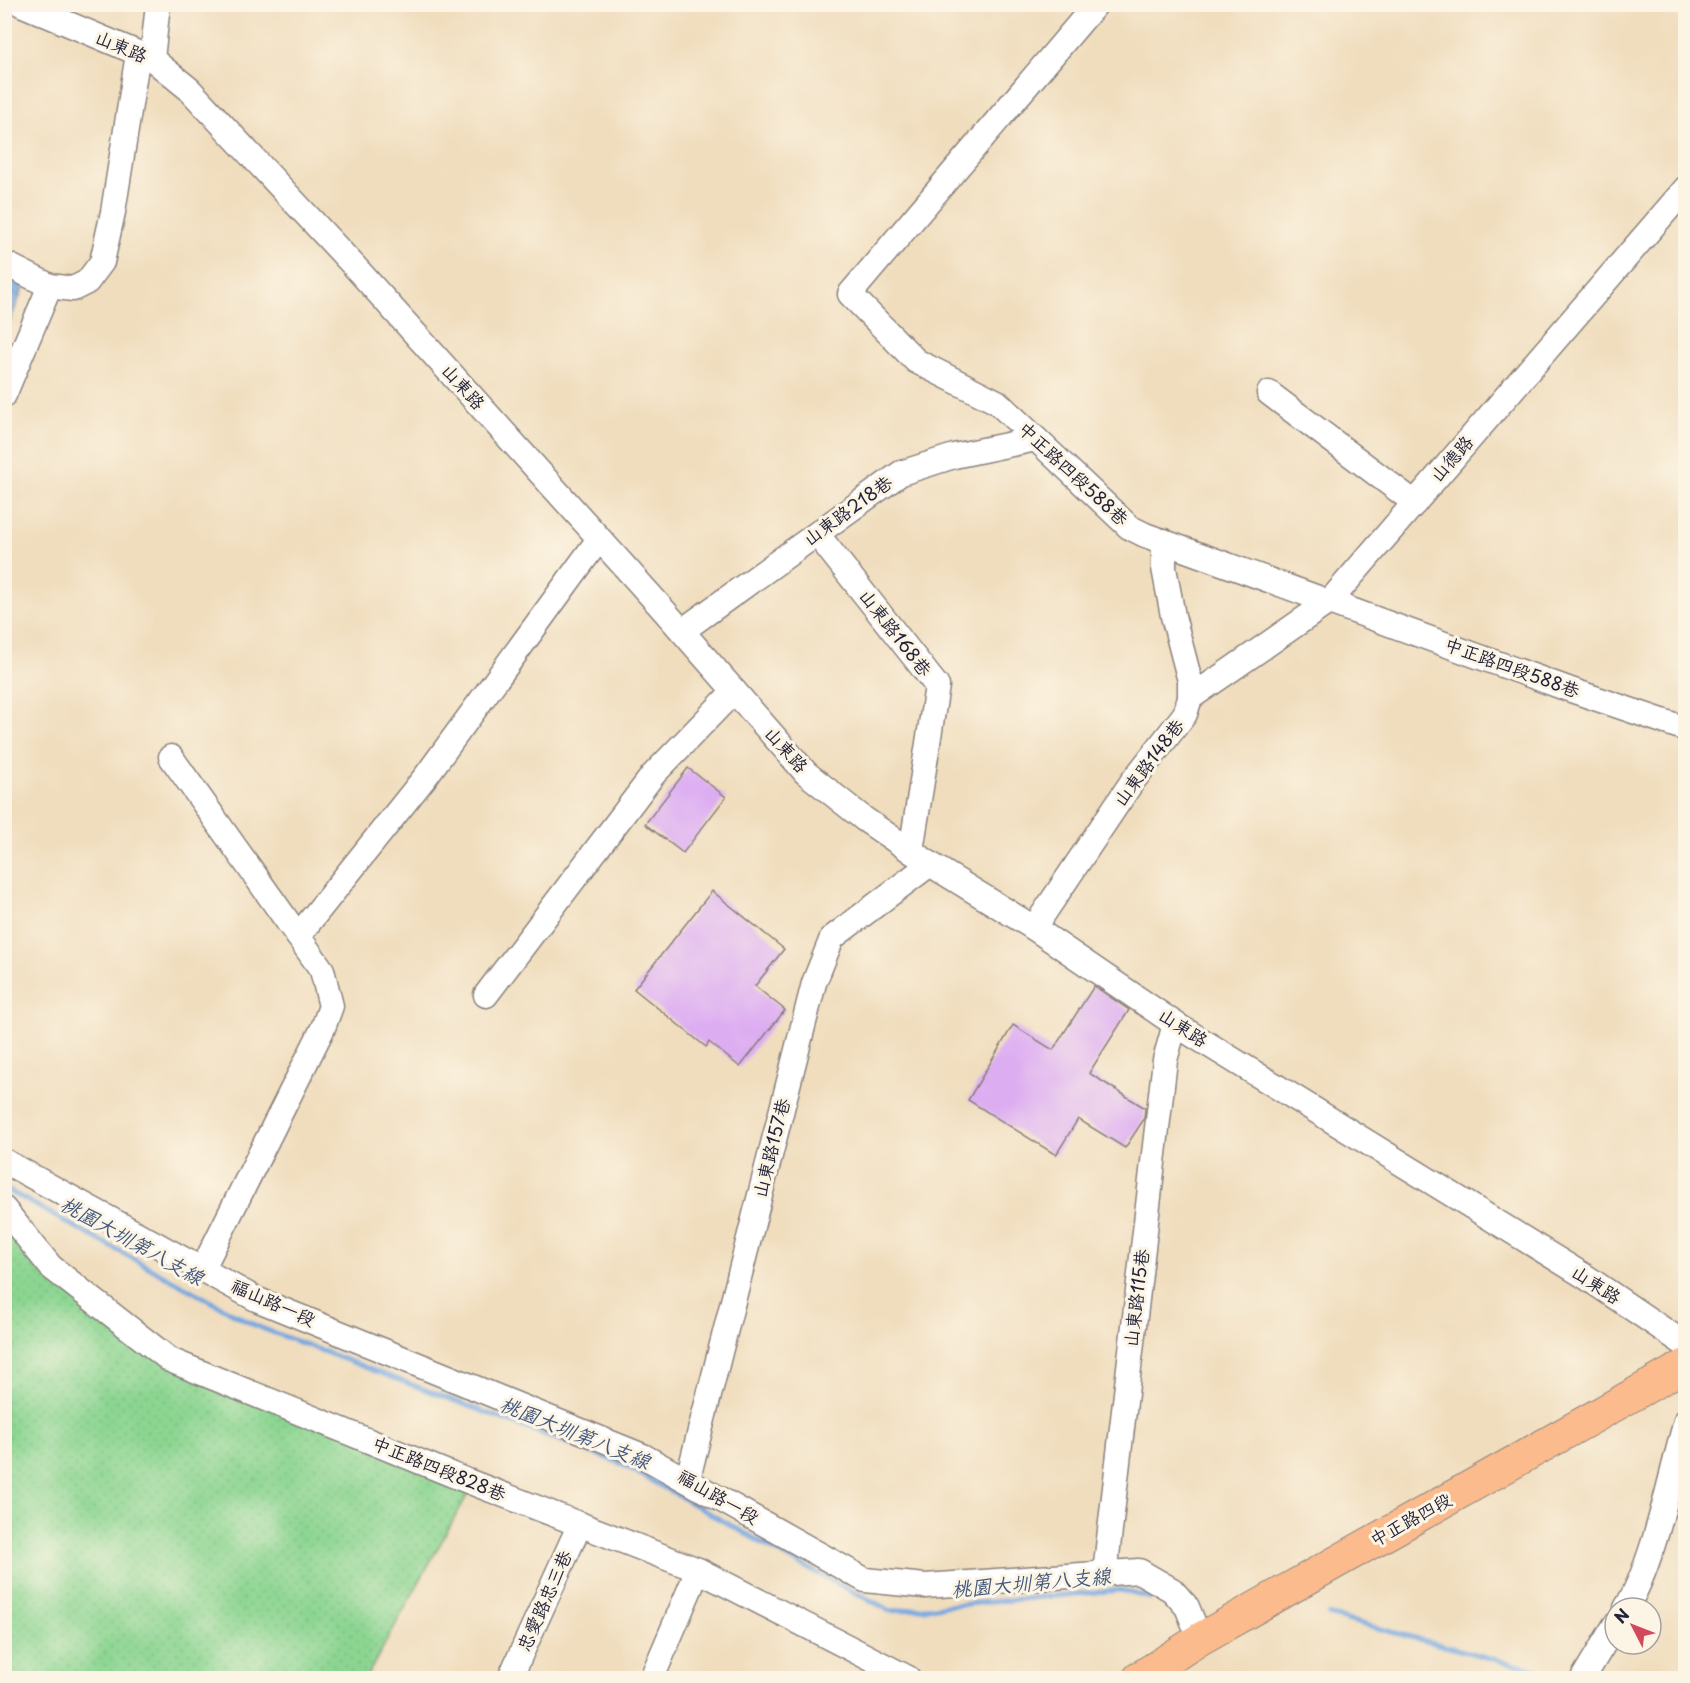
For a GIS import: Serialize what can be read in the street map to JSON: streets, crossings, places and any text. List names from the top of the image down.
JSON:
{
  "streets": {
    "main road": ["中正路四段"],
    "street": [
      "山東路",
      "山德路",
      "中正路四段588巷",
      "山東路218巷",
      "山東路168巷",
      "山東路148巷",
      "山東路157巷",
      "山東路115巷",
      "福山路一段",
      "中正路四段828巷",
      "忠愛路忠三巷"
    ]
  },
  "crossings": [
    ["山東路", "山東路218巷"],
    ["山東路", "山東路168巷"],
    ["山東路", "山東路148巷"],
    ["山東路", "山東路157巷"],
    ["山東路", "山東路115巷"],
    ["山德路", "中正路四段588巷"],
    ["山德路", "山東路148巷"],
    ["中正路四段588巷", "山東路218巷"],
    ["中正路四段588巷", "山東路148巷"],
    ["山東路218巷", "山東路168巷"],
    ["山東路168巷", "山東路157巷"],
    ["山東路157巷", "福山路一段"],
    ["山東路115巷", "福山路一段"],
    ["福山路一段", "中正路四段"],
    ["中正路四段828巷", "忠愛路忠三巷"]
  ],
  "water": ["桃園大圳第八支線"],
  "north": "top left"
}
